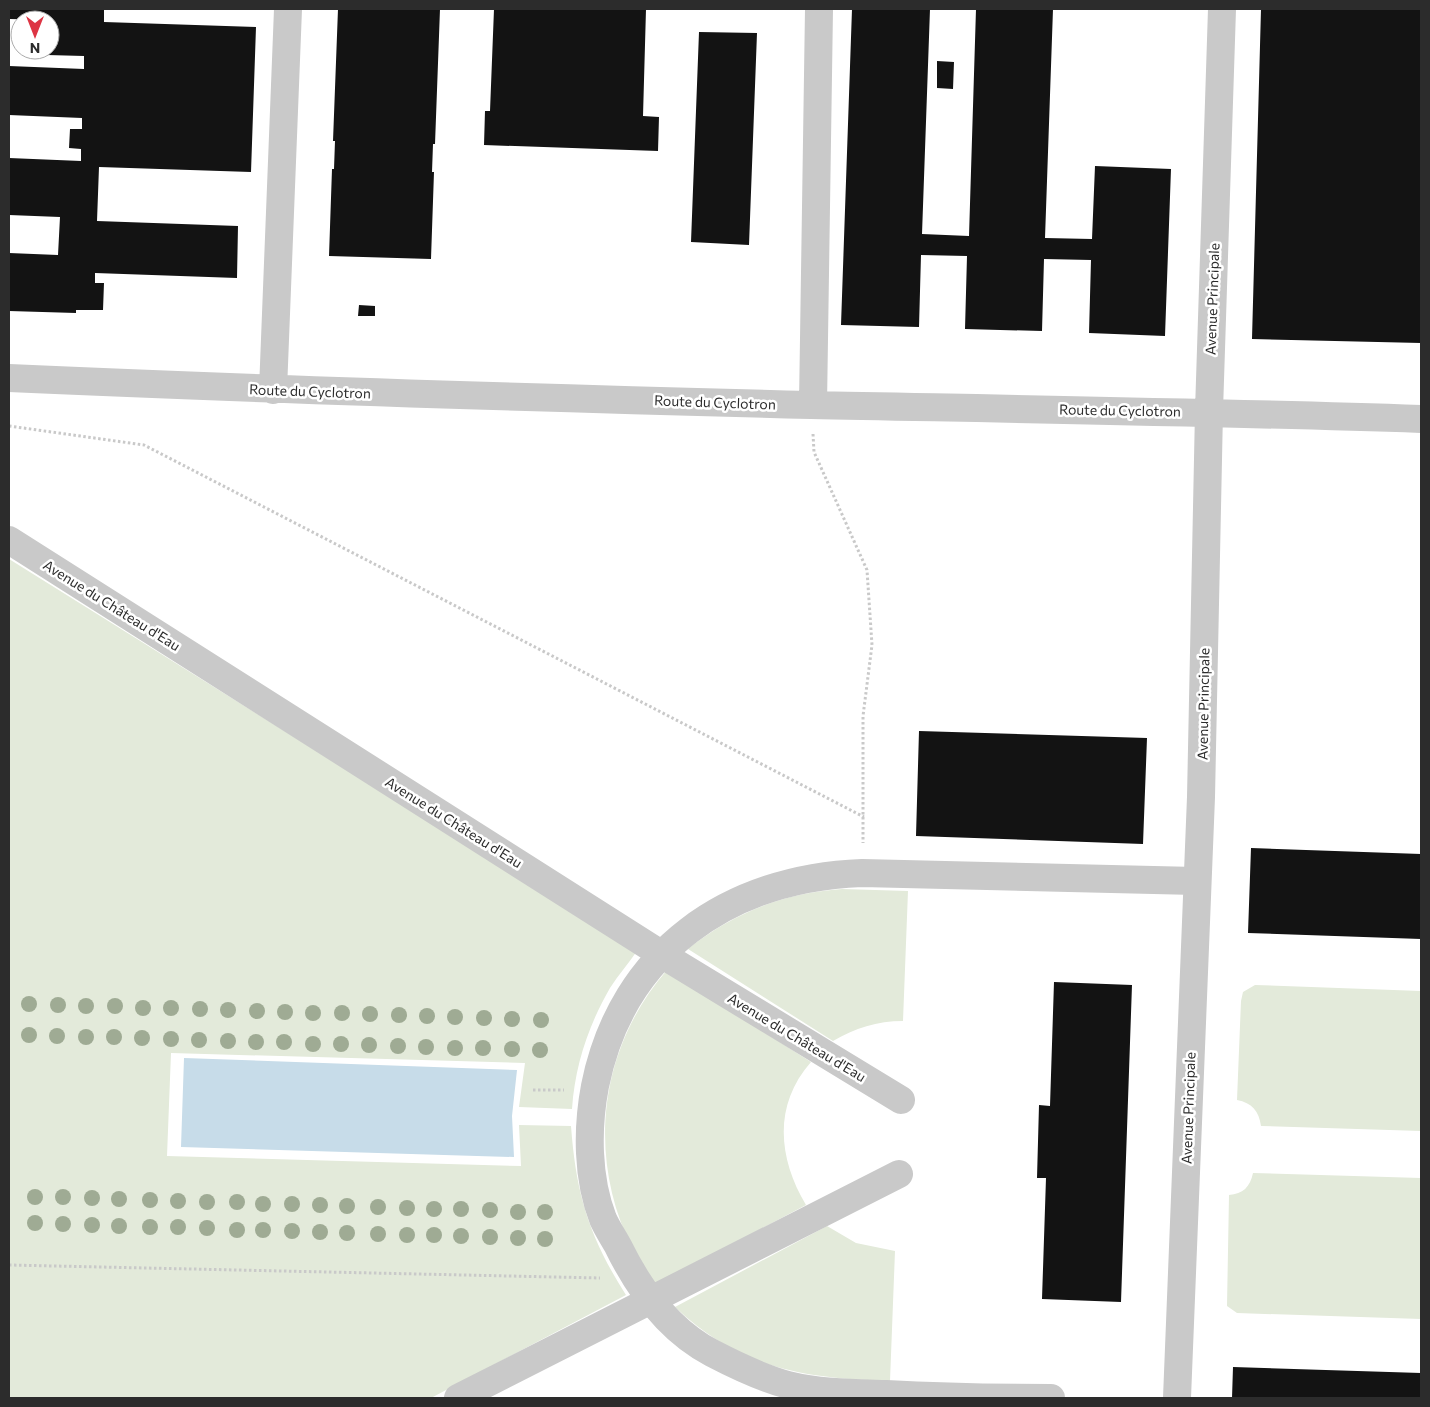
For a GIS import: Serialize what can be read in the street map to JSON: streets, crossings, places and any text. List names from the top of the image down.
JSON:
{
  "streets": {
    "lane": ["Avenue Principale", "Route du Cyclotron", "Avenue du Château d'Eau"]
  },
  "crossings": [
    ["Avenue Principale", "Route du Cyclotron"]
  ],
  "north": "bottom"
}
